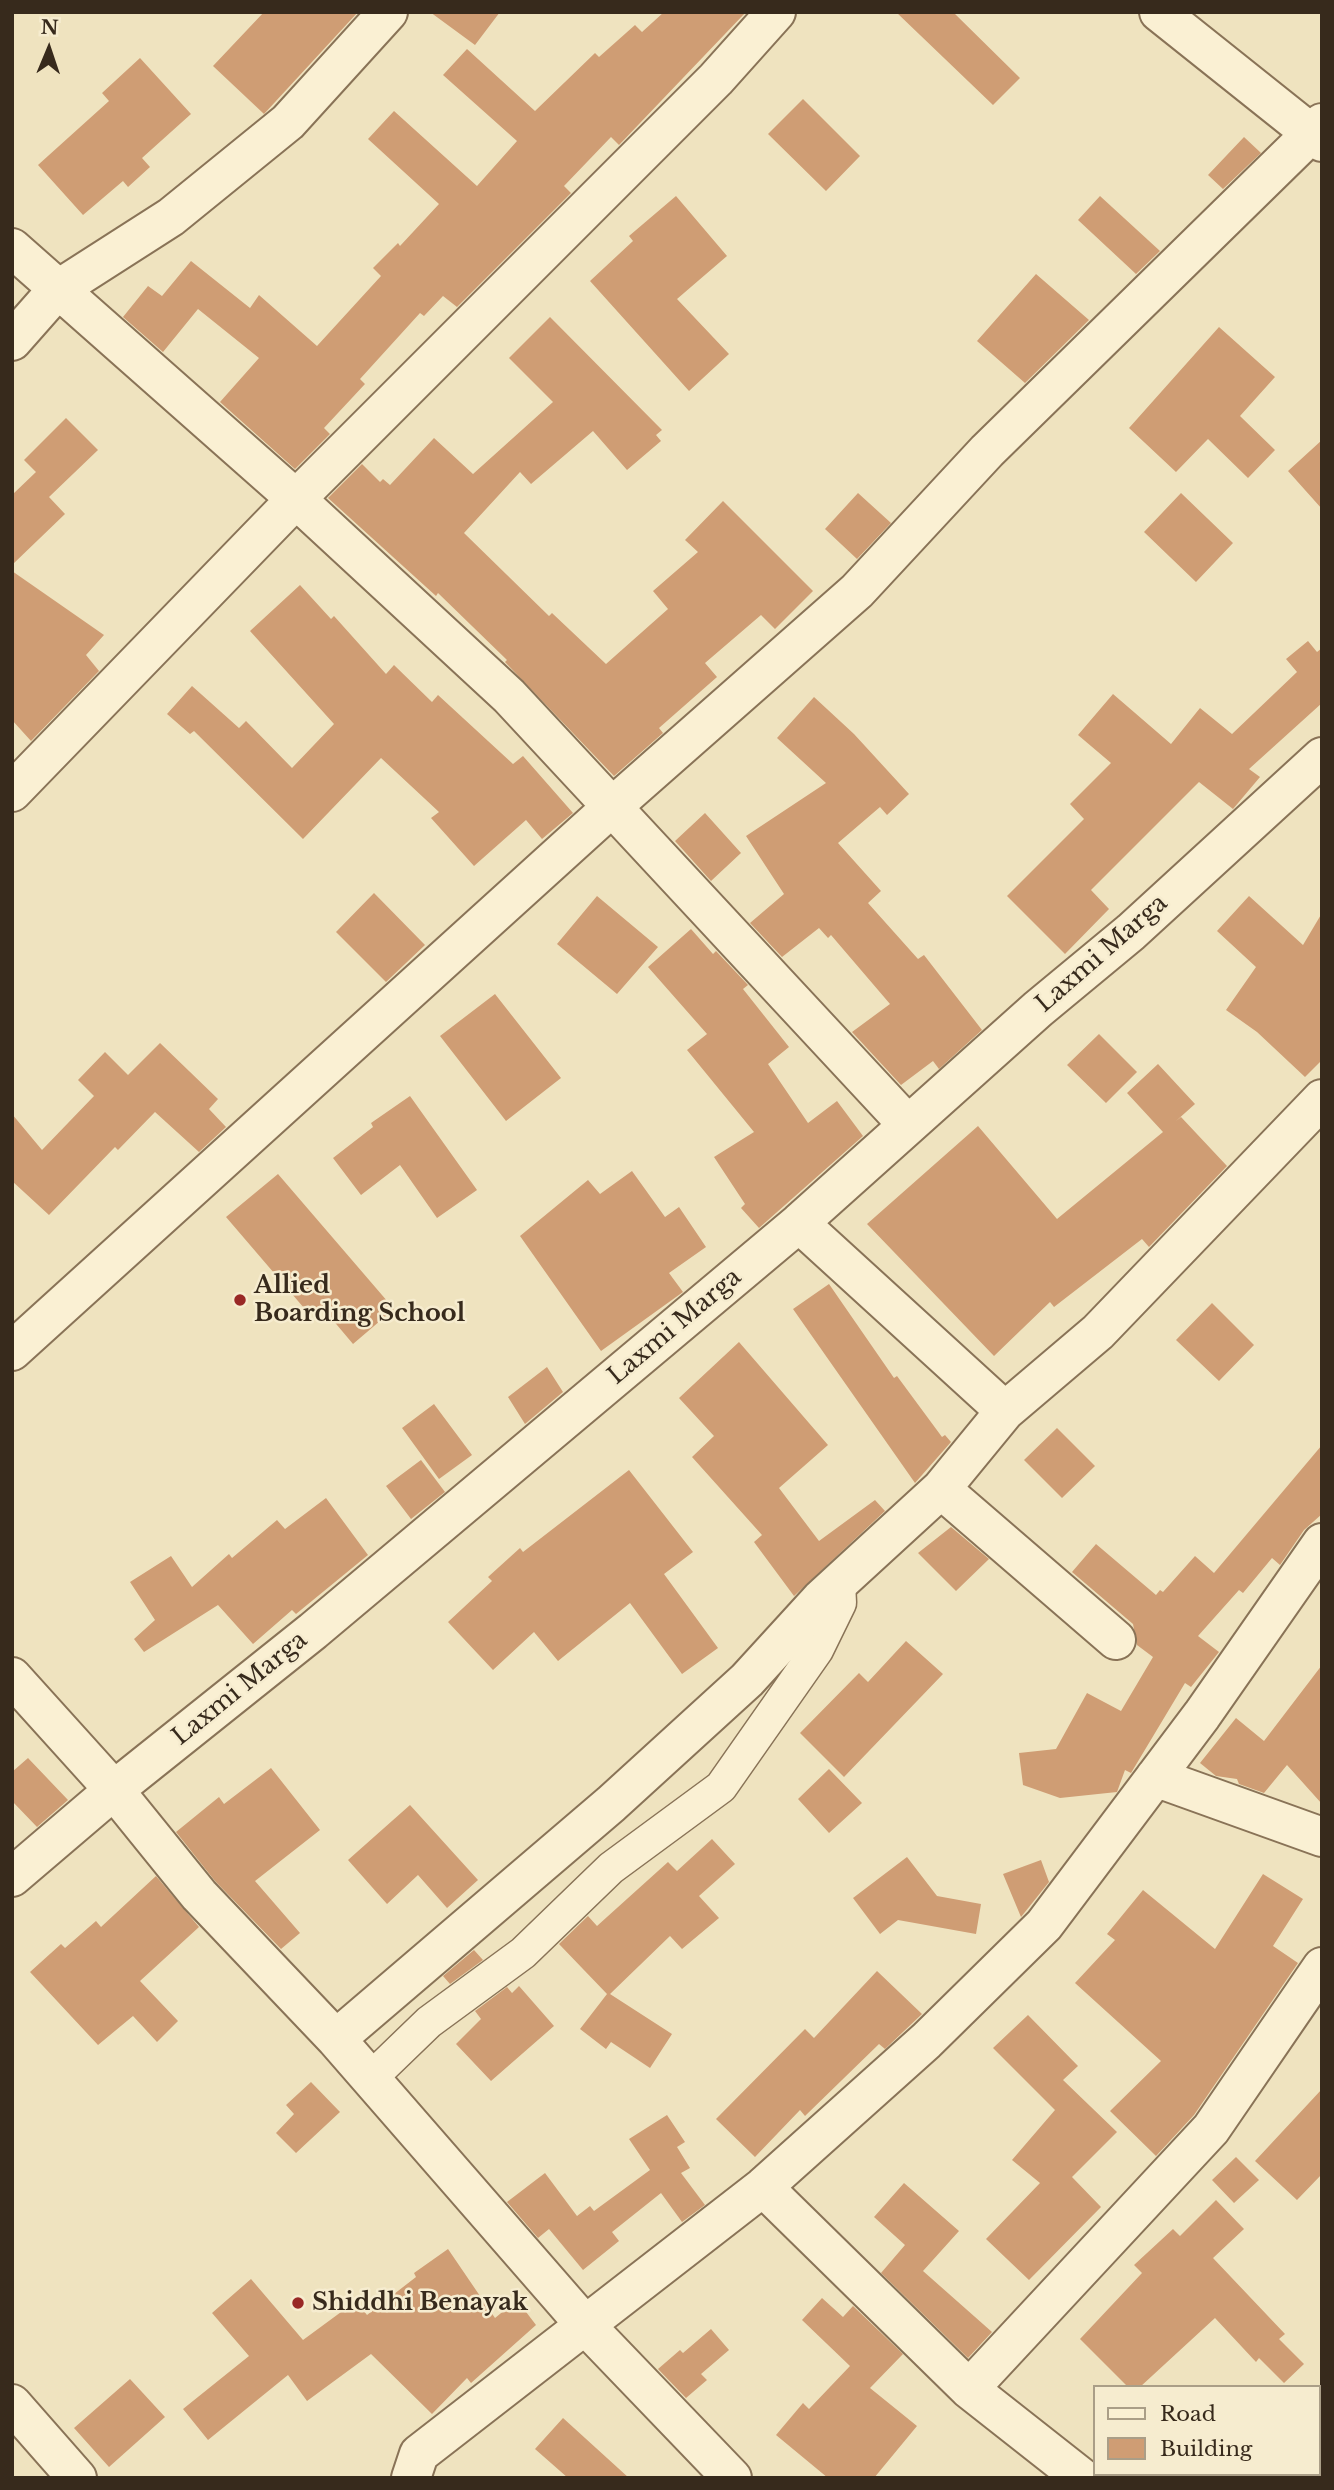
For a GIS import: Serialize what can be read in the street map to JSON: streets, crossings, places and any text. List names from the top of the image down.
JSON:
{
  "streets": {
    "street": ["Laxmi Marga"]
  },
  "places": ["Allied Boarding School", "Shiddhi Benayak"],
  "legend": ["Road", "Building"],
  "north": "top"
}
